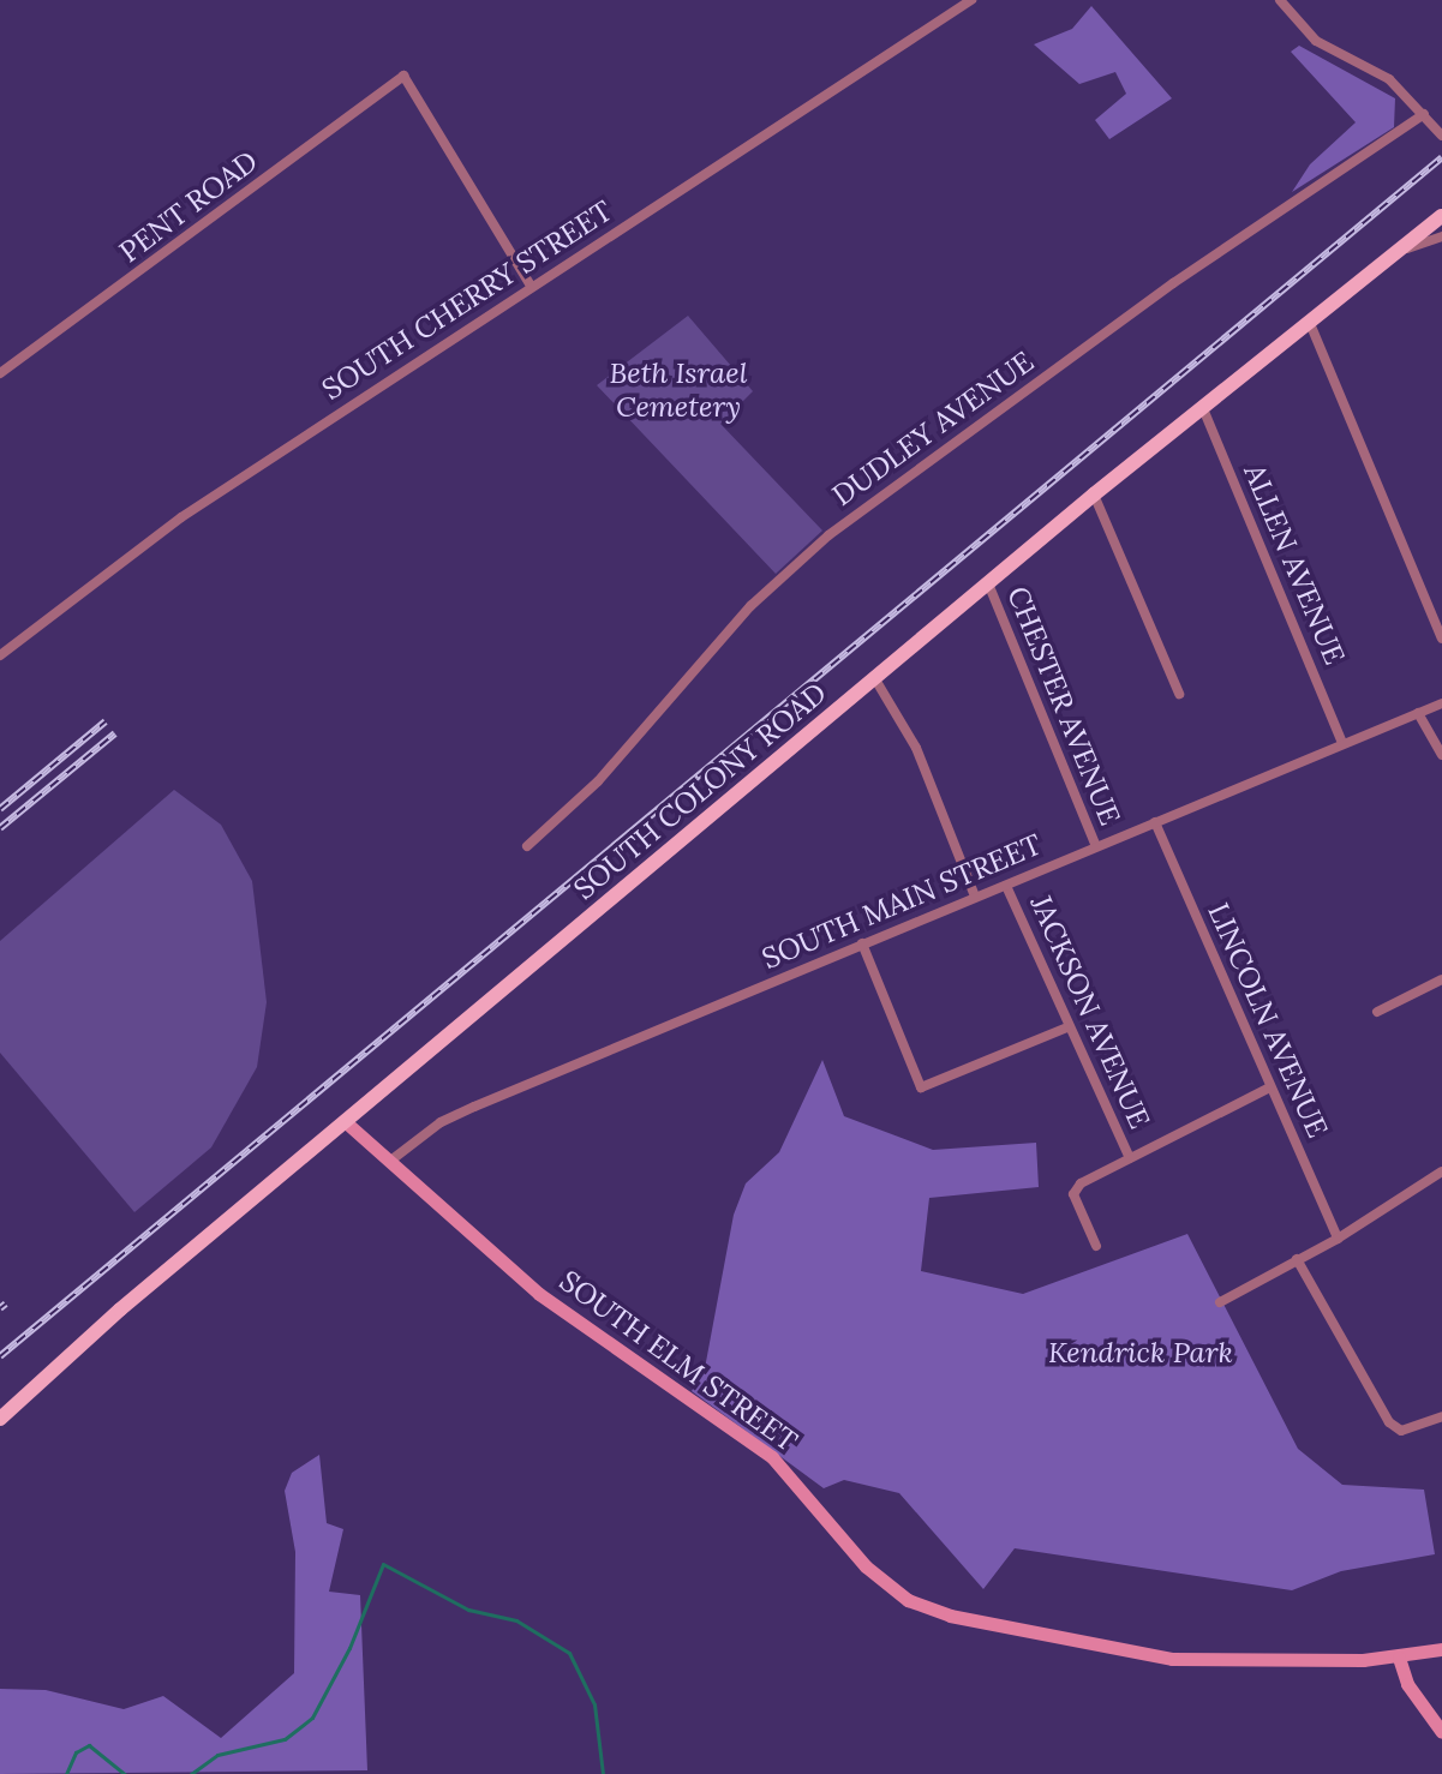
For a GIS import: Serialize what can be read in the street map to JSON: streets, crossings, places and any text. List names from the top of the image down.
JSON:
{
  "streets": {
    "main road": ["SOUTH COLONY ROAD", "SOUTH ELM STREET"],
    "street": [
      "PENT ROAD",
      "SOUTH CHERRY STREET",
      "DUDLEY AVENUE",
      "ALLEN AVENUE",
      "CHESTER AVENUE",
      "SOUTH MAIN STREET",
      "JACKSON AVENUE",
      "LINCOLN AVENUE"
    ]
  },
  "crossings": [
    ["PENT ROAD", "SOUTH CHERRY STREET"],
    ["ALLEN AVENUE", "SOUTH COLONY ROAD"],
    ["ALLEN AVENUE", "SOUTH MAIN STREET"],
    ["CHESTER AVENUE", "SOUTH COLONY ROAD"],
    ["CHESTER AVENUE", "SOUTH MAIN STREET"],
    ["SOUTH COLONY ROAD", "SOUTH ELM STREET"],
    ["SOUTH MAIN STREET", "JACKSON AVENUE"],
    ["SOUTH MAIN STREET", "LINCOLN AVENUE"],
    ["SOUTH MAIN STREET", "SOUTH ELM STREET"]
  ],
  "parks": ["Beth Israel Cemetery", "Kendrick Park"]
}
